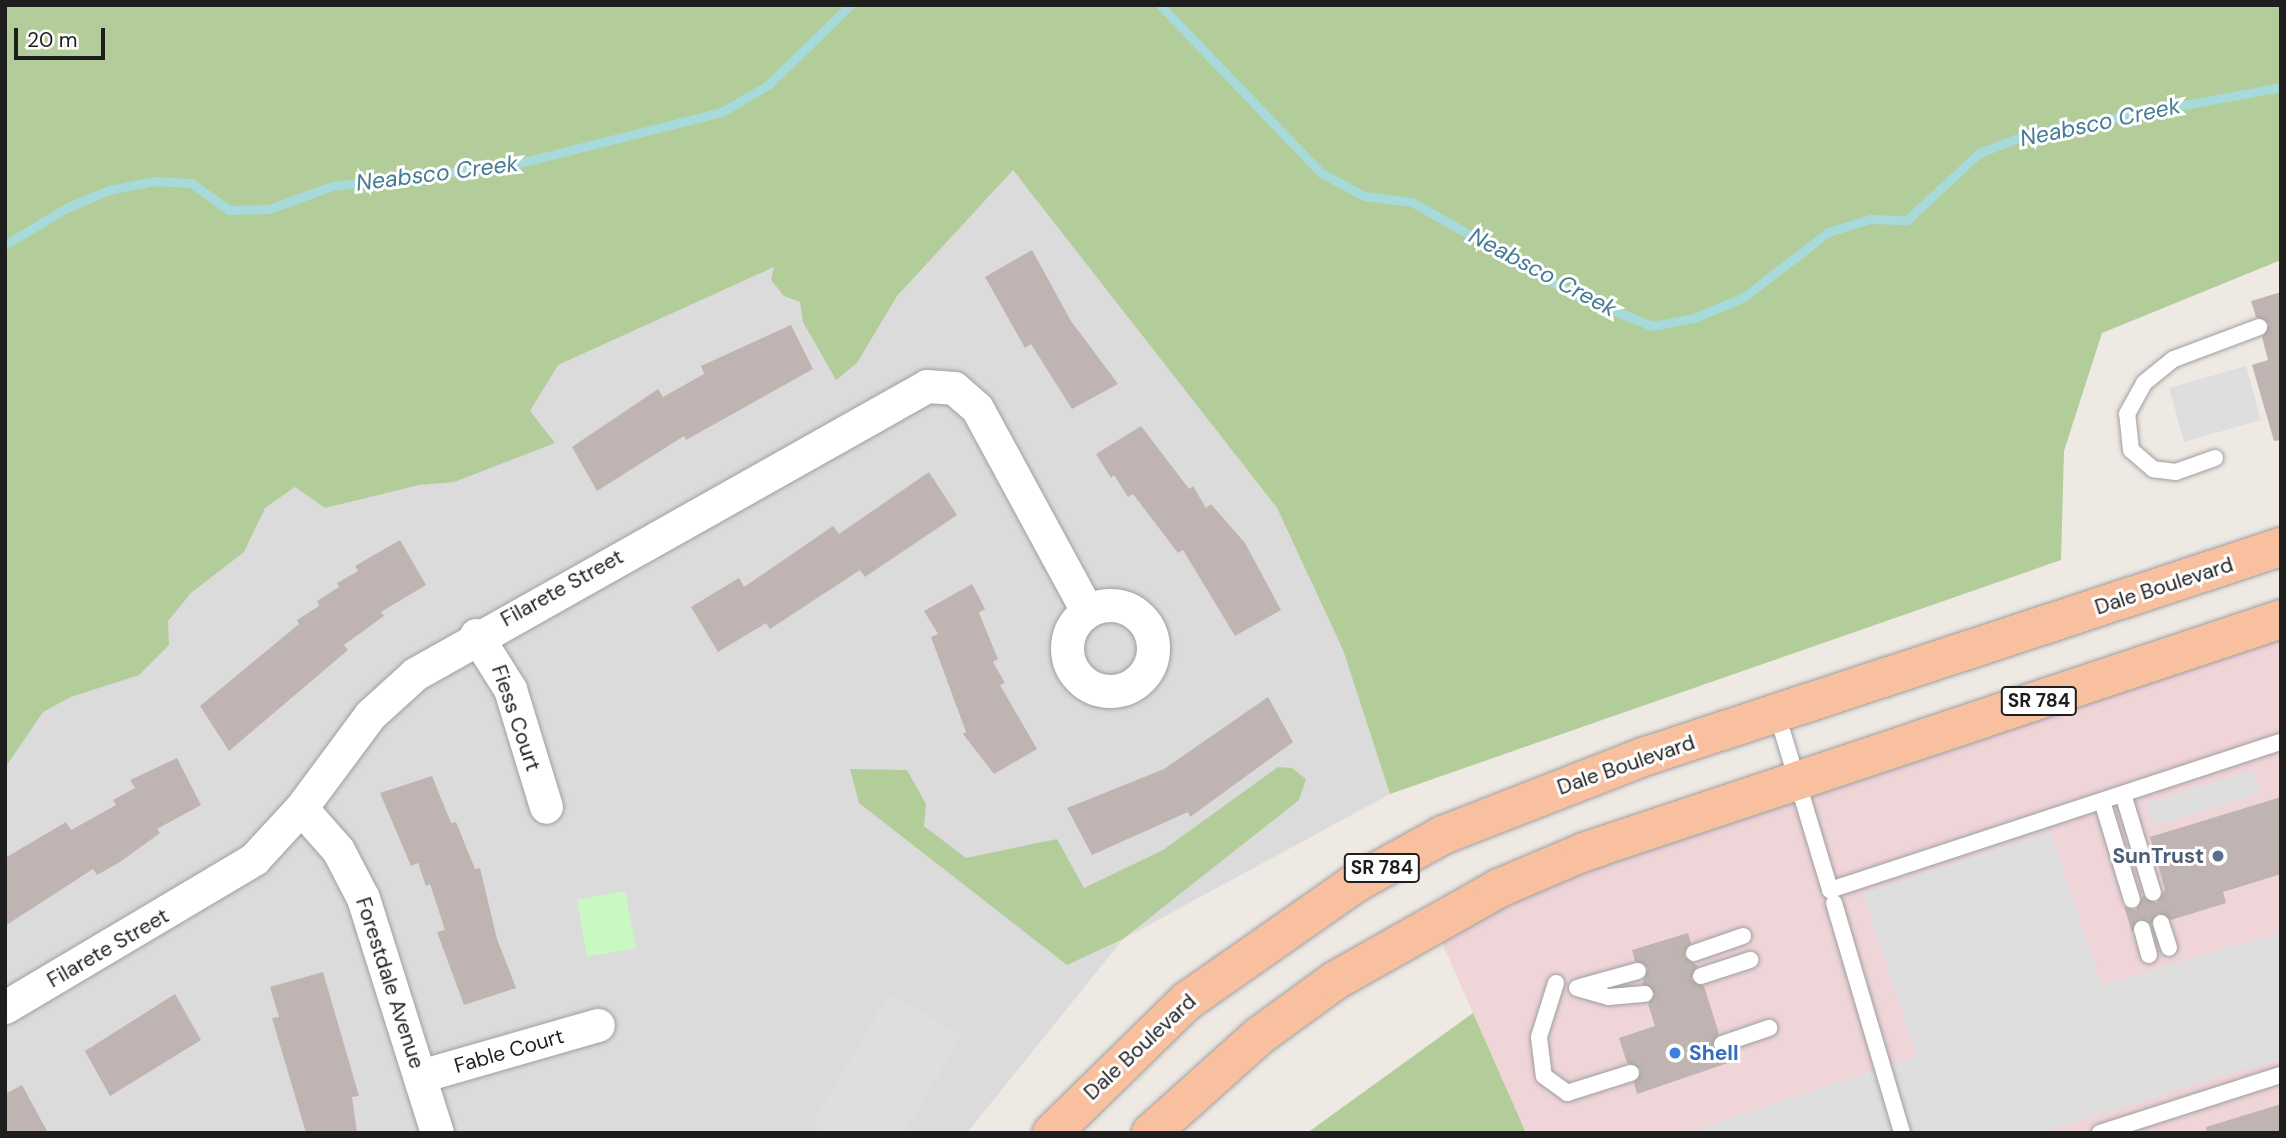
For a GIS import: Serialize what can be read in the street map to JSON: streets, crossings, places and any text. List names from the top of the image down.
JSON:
{
  "streets": {
    "main road": ["Dale Boulevard", "SR 784"],
    "street": [
      "Filarete Street",
      "Fiess Court",
      "Forestdale Avenue",
      "Fable Court"
    ]
  },
  "crossings": [
    ["Filarete Street", "Fiess Court"],
    ["Filarete Street", "Forestdale Avenue"],
    ["Forestdale Avenue", "Fable Court"]
  ],
  "water": ["Neabsco Creek"],
  "places": ["SunTrust", "Shell"],
  "scale_bar": "20 m"
}
